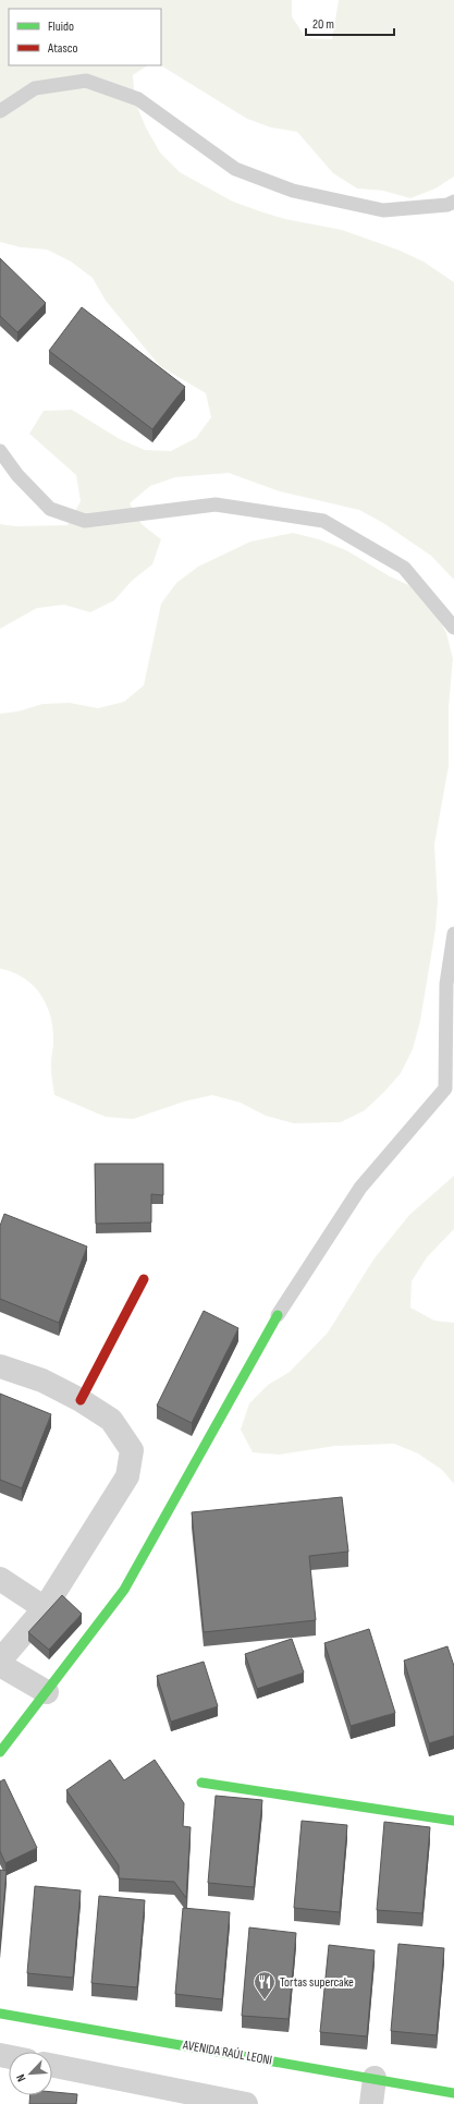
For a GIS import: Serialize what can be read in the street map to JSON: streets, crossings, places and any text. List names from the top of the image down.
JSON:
{
  "streets": {
    "street": ["AVENIDA RAÚL LEONI"]
  },
  "places": {
    "restaurant": ["Tortas supercake"]
  },
  "legend": ["Fluido", "Atasco"],
  "scale_bar": "20 m",
  "north": "bottom left"
}
